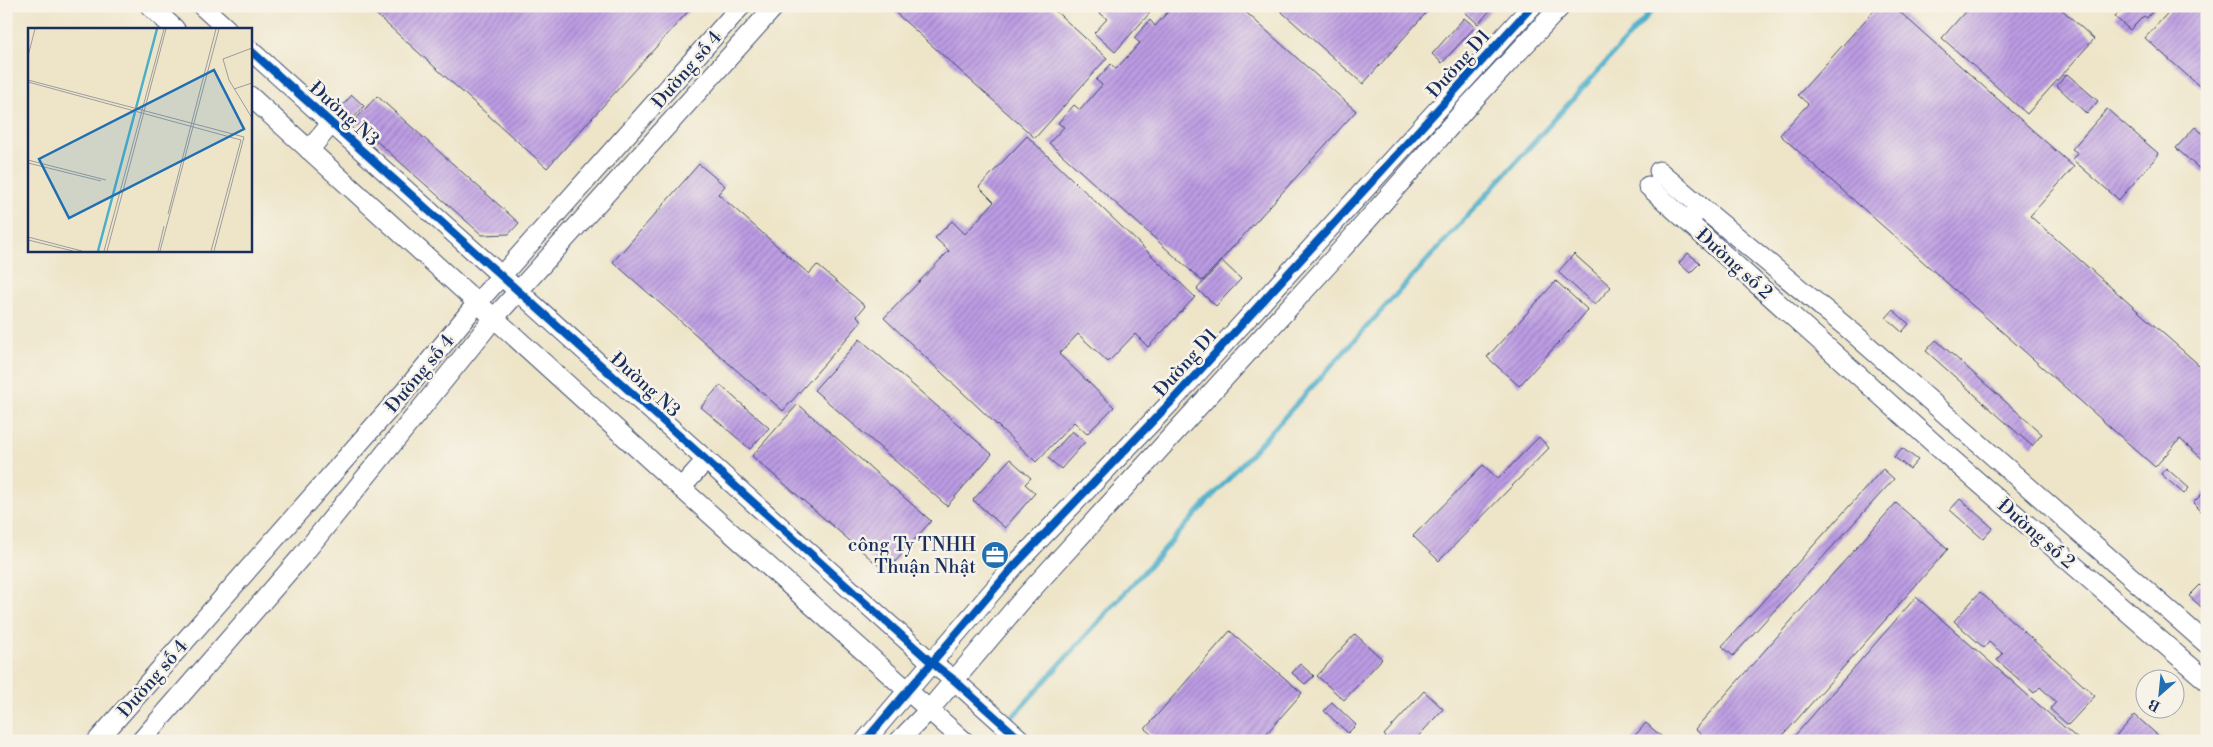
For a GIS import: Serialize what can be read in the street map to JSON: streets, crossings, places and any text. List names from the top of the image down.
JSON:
{
  "streets": {
    "street": [
      "Đường D1",
      "Đường số 4",
      "Đường N3",
      "Đường số 2"
    ]
  },
  "crossings": [
    ["Đường D1", "Đường N3"],
    ["Đường số 4", "Đường N3"]
  ],
  "places": {
    "office": ["công Ty TNHH Thuận Nhật"]
  },
  "north": "bottom left"
}
